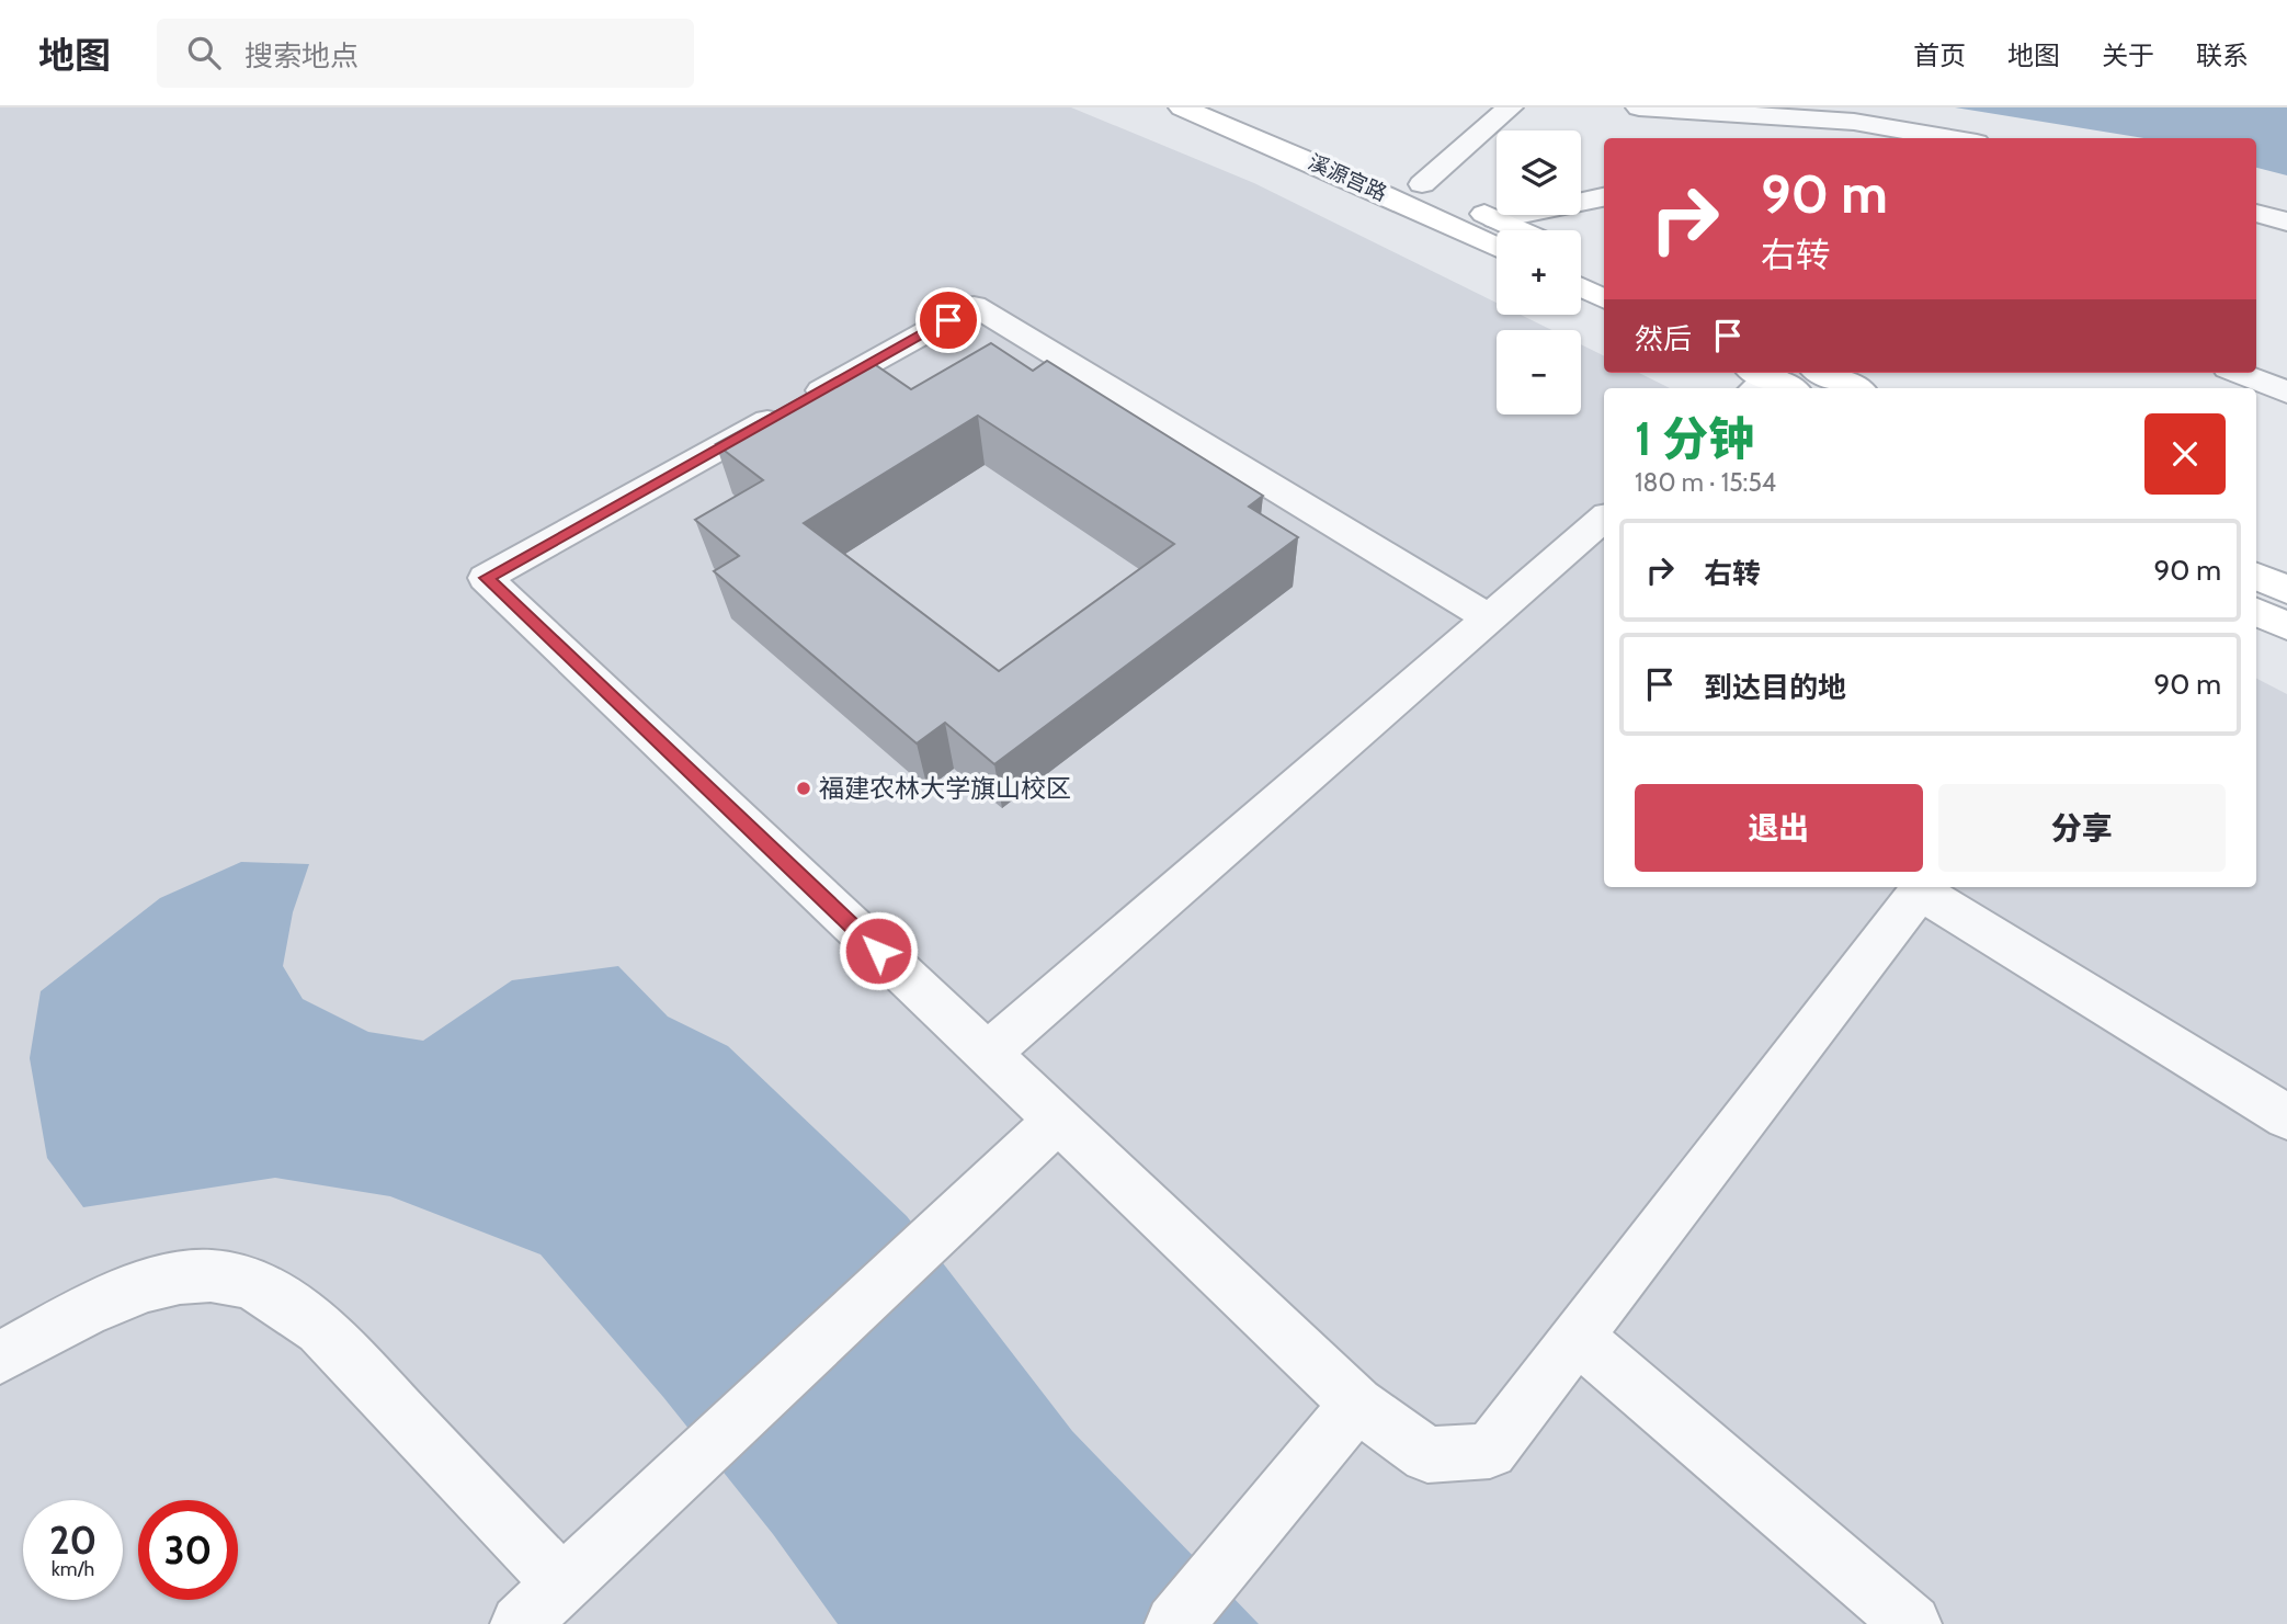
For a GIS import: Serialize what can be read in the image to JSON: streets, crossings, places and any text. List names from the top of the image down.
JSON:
{
  "streets": {
    "main road": ["溪源宫路"]
  },
  "places": ["福建农林大学旗山校区"],
  "page": {
    "header": "地图",
    "search": "搜索地点",
    "nav": [
      "首页",
      "地图",
      "关于",
      "联系"
    ],
    "map_buttons": ["+", "−"],
    "turn": ["90 m", "右转"],
    "then": "然后",
    "heading": ["1 分钟", "180 m · 15:54"],
    "list": [
      {
        "name": "右转",
        "value": "90 m"
      },
      {
        "name": "到达目的地",
        "value": "90 m"
      }
    ],
    "buttons": ["退出", "分享"],
    "speed": "20 km/h",
    "limit": "30"
  }
}
